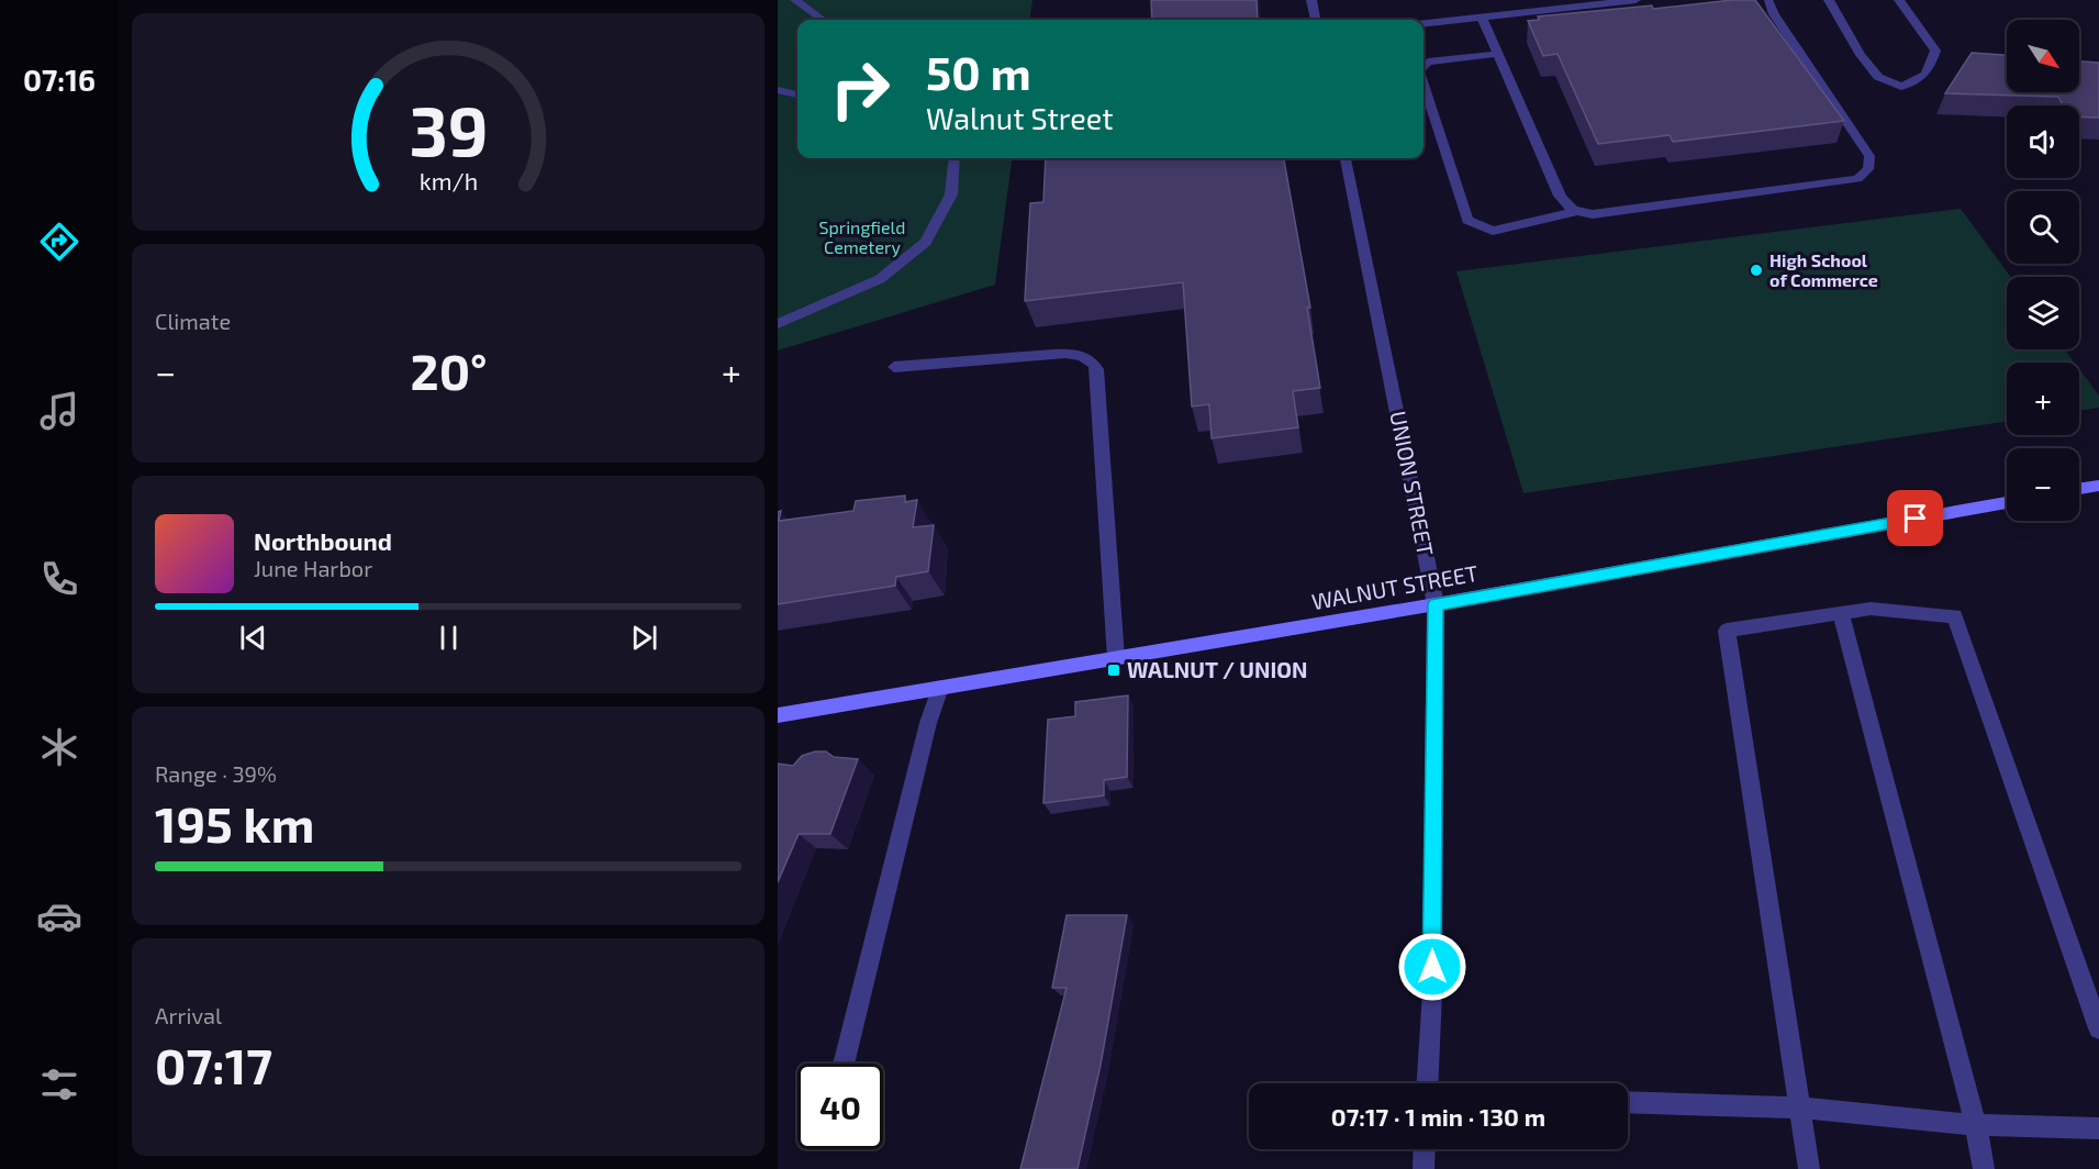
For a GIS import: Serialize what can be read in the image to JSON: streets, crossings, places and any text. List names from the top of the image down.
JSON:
{
  "streets": {
    "main road": ["WALNUT STREET"],
    "street": ["UNION STREET"]
  },
  "crossings": [
    ["UNION STREET", "WALNUT STREET"]
  ],
  "parks": ["Springfield Cemetery"],
  "places": {
    "other": ["High School of Commerce"],
    "transit": ["WALNUT / UNION"]
  },
  "north": "bottom right",
  "page": {
    "tabs": "07:16",
    "map_buttons": ["+", "−"],
    "turn": ["50 m", "Walnut Street"],
    "tile": [
      "Climate",
      ["Range · 39%", "195 km"],
      ["Arrival", "07:17"]
    ],
    "heat": ["−", "20°", "+"],
    "song": ["Northbound", "June Harbor"],
    "limit": "40",
    "trip": "07:17 · 1 min · 130 m",
    "gauge": ["39", "km/h"]
  }
}
